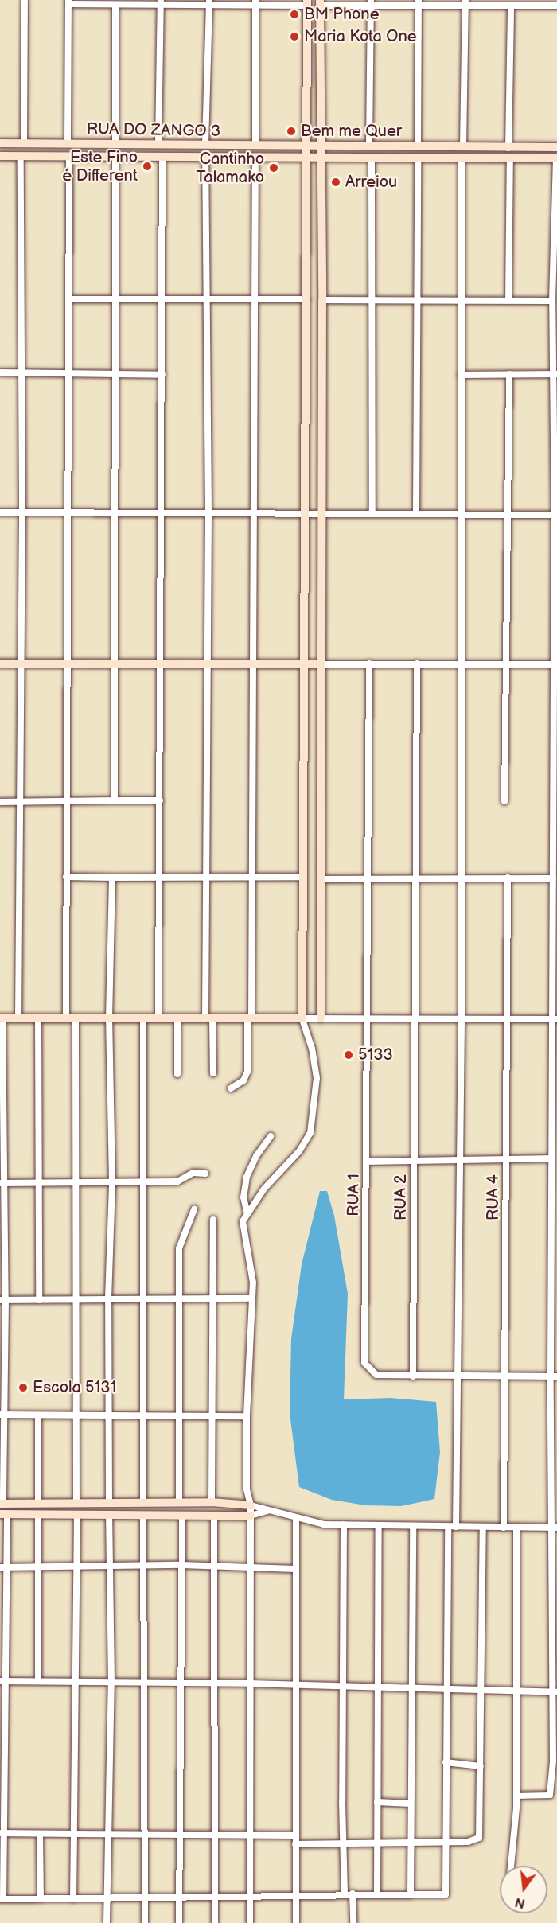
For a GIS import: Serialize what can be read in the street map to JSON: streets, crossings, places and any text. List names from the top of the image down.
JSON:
{
  "streets": {
    "street": [
      "RUA DO ZANGO 3",
      "RUA 1",
      "RUA 2",
      "RUA 4"
    ]
  },
  "crossings": [
    ["RUA 1", "RUA 2"]
  ],
  "places": [
    "BM Phone",
    "Maria Kota One",
    "Bem me Quer",
    "Este Fino é Different",
    "Cantinho Talamako",
    "Arreiou",
    "5133",
    "Escola 5131"
  ],
  "north": "bottom"
}
